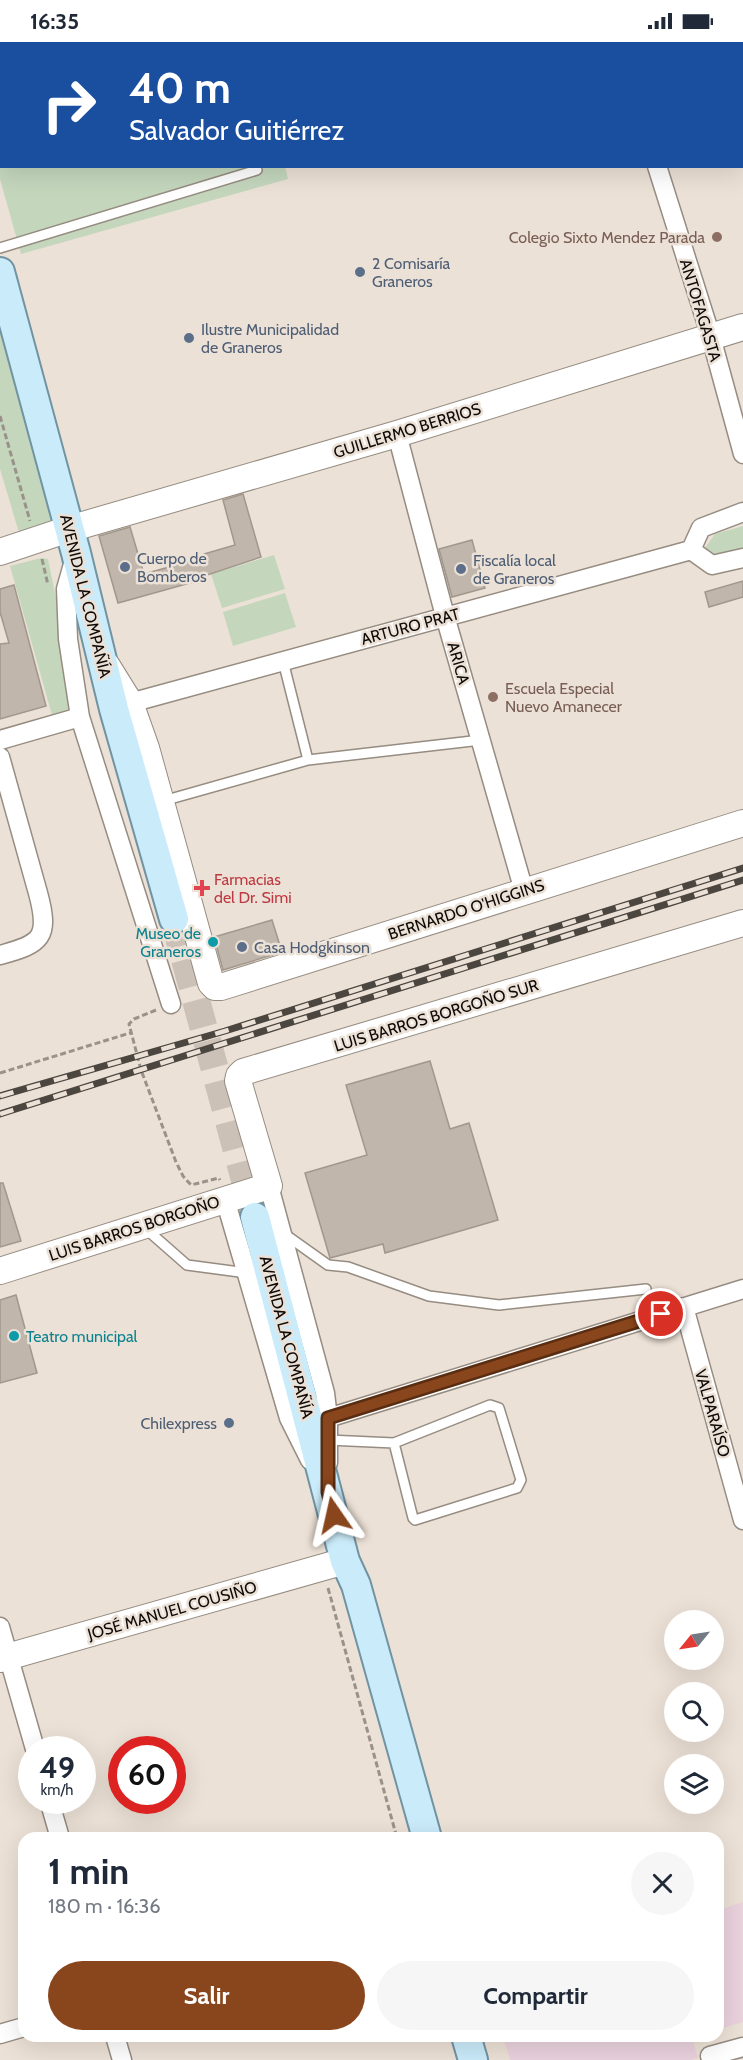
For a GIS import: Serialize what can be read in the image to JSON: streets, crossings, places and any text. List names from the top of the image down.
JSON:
{
  "streets": {
    "main road": ["AVENIDA LA COMPAÑÍA"],
    "street": [
      "ANTOFAGASTA",
      "GUILLERMO BERRIOS",
      "ARTURO PRAT",
      "ARICA",
      "BERNARDO O'HIGGINS",
      "LUIS BARROS BORGOÑO SUR",
      "LUIS BARROS BORGOÑO",
      "VALPARAÍSO",
      "JOSÉ MANUEL COUSIÑO"
    ]
  },
  "crossings": [
    ["ANTOFAGASTA", "GUILLERMO BERRIOS"],
    ["GUILLERMO BERRIOS", "AVENIDA LA COMPAÑÍA"],
    ["GUILLERMO BERRIOS", "ARICA"],
    ["AVENIDA LA COMPAÑÍA", "BERNARDO O'HIGGINS"],
    ["AVENIDA LA COMPAÑÍA", "JOSÉ MANUEL COUSIÑO"],
    ["ARTURO PRAT", "ARICA"],
    ["ARTURO PRAT", "BERNARDO O'HIGGINS"],
    ["ARICA", "BERNARDO O'HIGGINS"],
    ["LUIS BARROS BORGOÑO SUR", "LUIS BARROS BORGOÑO"]
  ],
  "places": {
    "other": [
      "Colegio Sixto Mendez Parada",
      "2 Comisaría Graneros",
      "Ilustre Municipalidad de Graneros",
      "Cuerpo de Bomberos",
      "Fiscalía local de Graneros",
      "Escuela Especial Nuevo Amanecer",
      "Museo de Graneros",
      "Casa Hodgkinson",
      "Teatro municipal",
      "Chilexpress"
    ],
    "health": ["Farmacias del Dr. Simi"]
  },
  "north": "bottom left",
  "page": {
    "status": "16:35",
    "turn": ["40 m", "Salvador Guitiérrez"],
    "speed": "49 km/h",
    "limit": "60",
    "heading": ["1 min", "180 m · 16:36"],
    "buttons": ["Salir", "Compartir"]
  }
}
